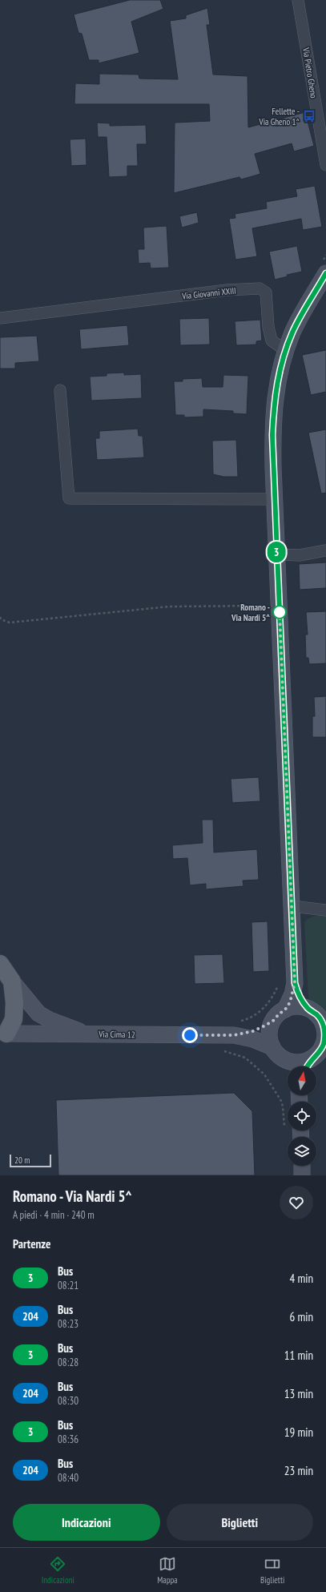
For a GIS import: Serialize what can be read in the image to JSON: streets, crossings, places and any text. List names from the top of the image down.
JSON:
{
  "streets": {
    "main road": ["Via Cima 12"],
    "street": ["Via Pietro Gheno", "Via Giovanni XXIII"]
  },
  "places": {
    "bus stop": ["Fellette - Via Gheno 1^"],
    "other": ["Romano - Via Nardi 5^"]
  },
  "lines": ["bus line 3"],
  "scale_bar": "20 m",
  "north": "top",
  "page": {
    "on_map": "3",
    "scale": "20 m",
    "heading": [
      ["Romano - Via Nardi 5^", "A piedi · 4 min · 240 m"],
      "Partenze"
    ],
    "list": [
      {
        "mark": "3",
        "name": "Bus",
        "note": "08:21",
        "value": "4 min"
      },
      {
        "mark": "204",
        "name": "Bus",
        "note": "08:23",
        "value": "6 min"
      },
      {
        "mark": "3",
        "name": "Bus",
        "note": "08:28",
        "value": "11 min"
      },
      {
        "mark": "204",
        "name": "Bus",
        "note": "08:30",
        "value": "13 min"
      },
      {
        "mark": "3",
        "name": "Bus",
        "note": "08:36",
        "value": "19 min"
      },
      {
        "mark": "204",
        "name": "Bus",
        "note": "08:40",
        "value": "23 min"
      }
    ],
    "buttons": ["Indicazioni", "Biglietti"],
    "tabs": ["Indicazioni", "Mappa", "Biglietti"]
  }
}
